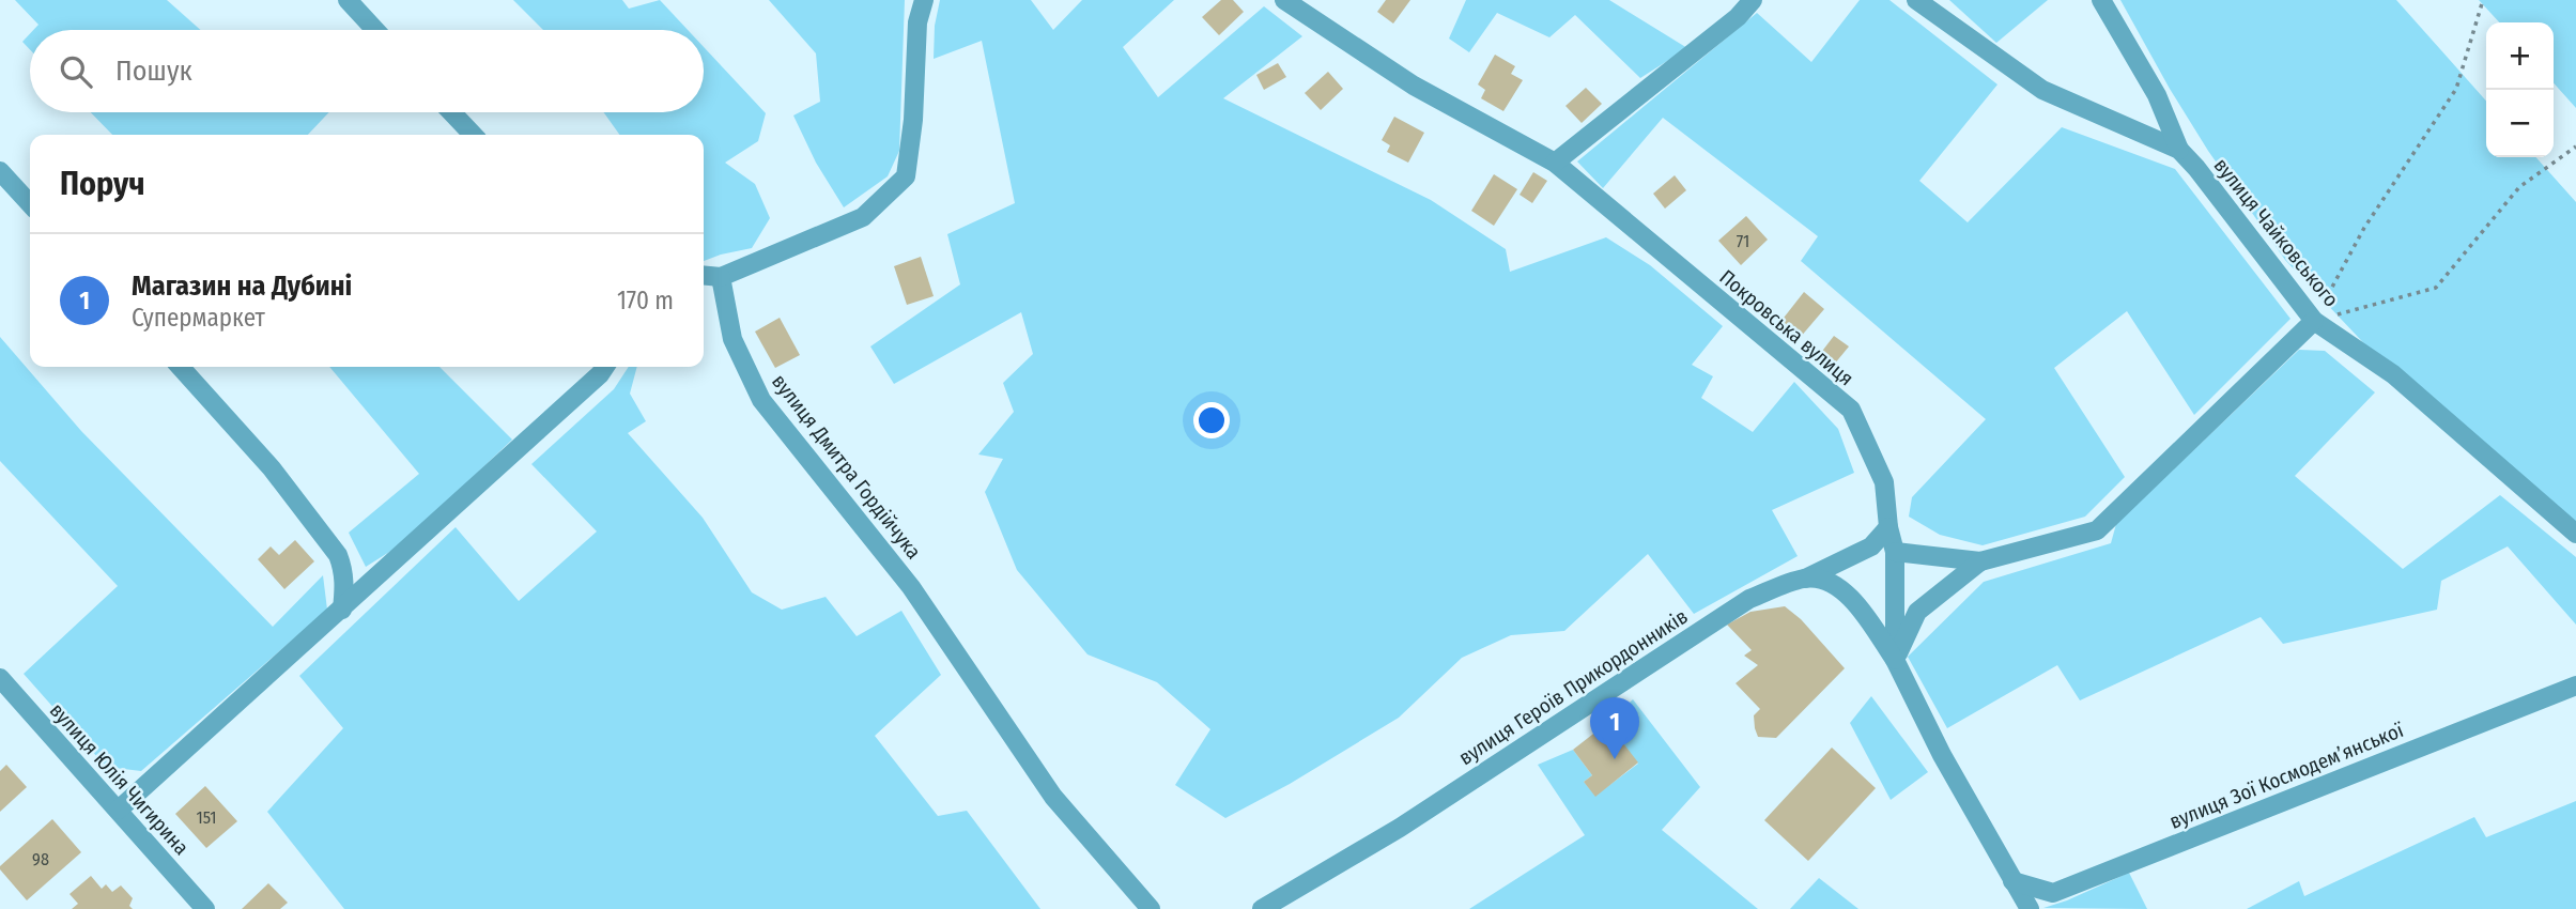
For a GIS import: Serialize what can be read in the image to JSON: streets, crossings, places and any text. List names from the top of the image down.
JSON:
{
  "streets": {
    "street": [
      "вулиця Чайковського",
      "Покровська вулиця",
      "вулиця Дмитра Гордійчука",
      "вулиця Героїв Прикордонників",
      "вулиця Зої Космодемʼянської",
      "вулиця Юлія Чигирина"
    ]
  },
  "crossings": [
    ["Покровська вулиця", "вулиця Героїв Прикордонників"],
    ["Покровська вулиця", "вулиця Зої Космодемʼянської"]
  ],
  "house_numbers": ["71", "151", "98"],
  "page": {
    "map_buttons": ["+", "−"],
    "search": "Пошук",
    "heading": "Поруч",
    "list": [
      {
        "mark": "1",
        "name": "Магазин на Дубині",
        "note": "Супермаркет",
        "value": "170 m"
      }
    ],
    "pins": "1"
  }
}
